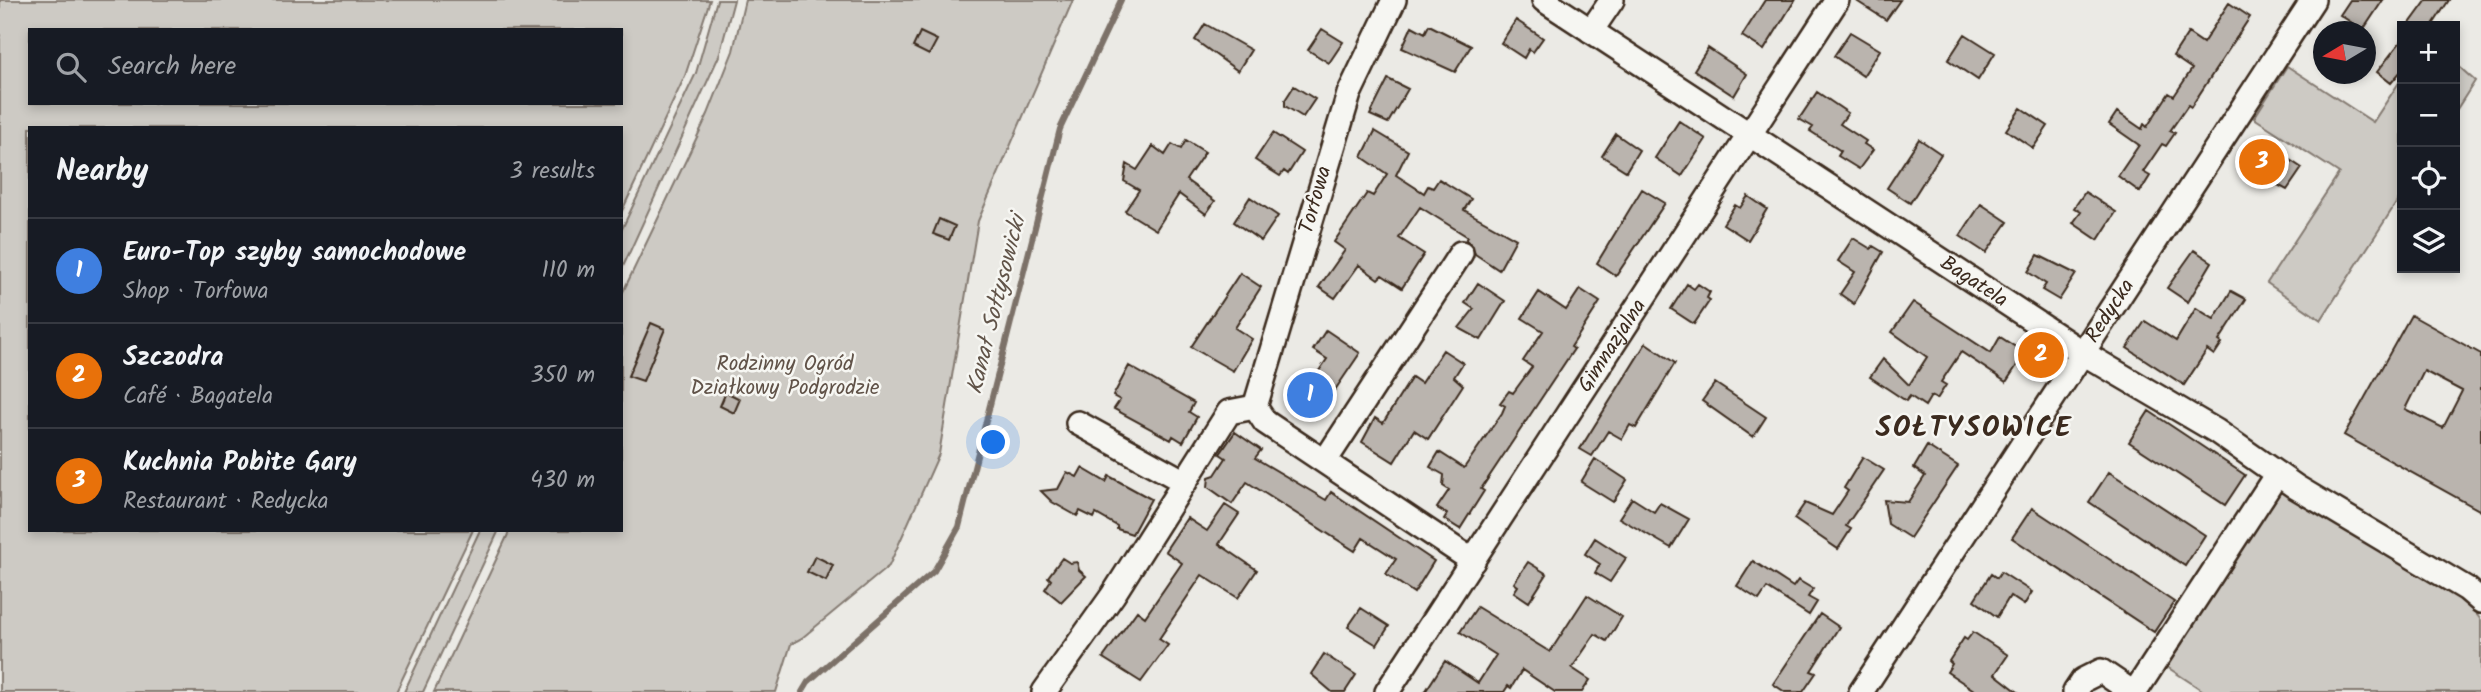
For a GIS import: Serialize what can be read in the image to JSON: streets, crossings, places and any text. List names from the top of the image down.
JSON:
{
  "streets": {
    "street": [
      "Torfowa",
      "Bagatela",
      "Redycka",
      "Gimnazjalna"
    ]
  },
  "crossings": [
    ["Bagatela", "Redycka"],
    ["Bagatela", "Gimnazjalna"]
  ],
  "districts": ["SOŁTYSOWICE"],
  "water": ["Kanał Sołtysowicki"],
  "parks": ["Rodzinny Ogród Działkowy Podgrodzie"],
  "north": "left",
  "page": {
    "map_buttons": ["+", "−"],
    "search": "Search here",
    "heading": ["Nearby", "3 results"],
    "pins": ["3", "2", "1"],
    "list": [
      {
        "mark": "1",
        "name": "Euro-Top szyby samochodowe",
        "note": "Shop · Torfowa",
        "value": "110 m"
      },
      {
        "mark": "2",
        "name": "Szczodra",
        "note": "Café · Bagatela",
        "value": "350 m"
      },
      {
        "mark": "3",
        "name": "Kuchnia Pobite Gary",
        "note": "Restaurant · Redycka",
        "value": "430 m"
      }
    ]
  }
}
